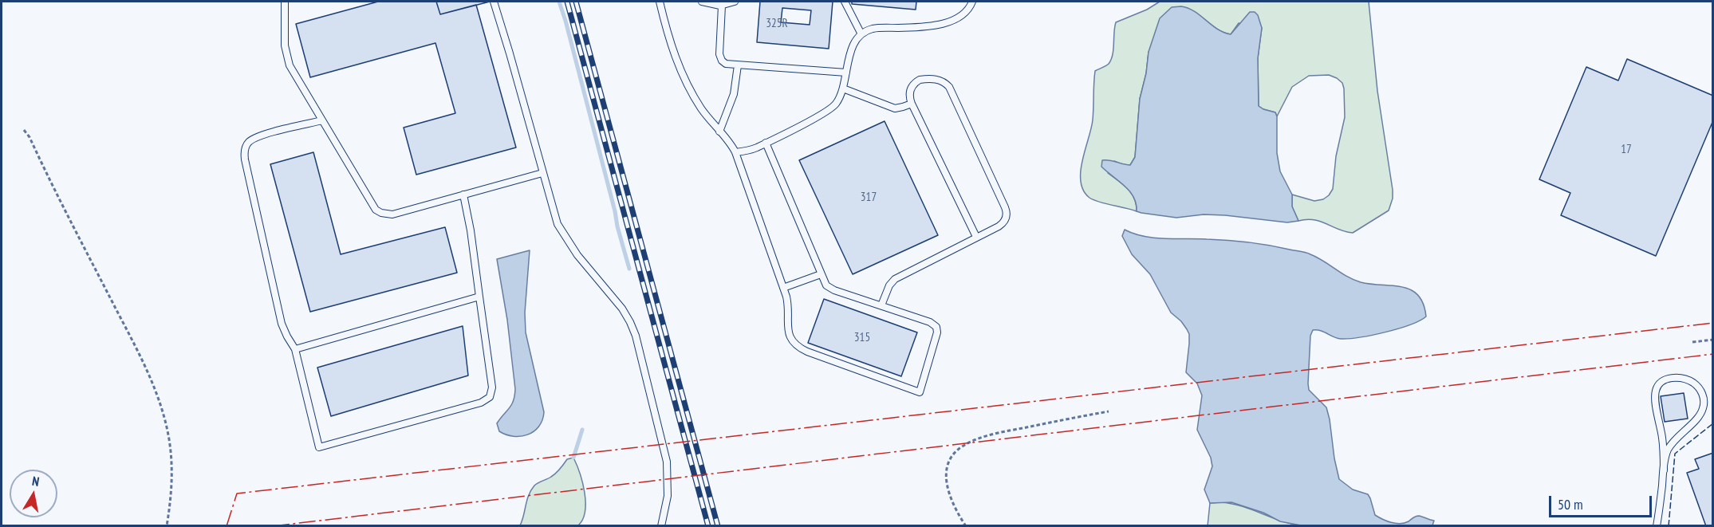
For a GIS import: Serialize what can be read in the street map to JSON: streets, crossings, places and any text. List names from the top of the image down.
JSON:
{
  "house_numbers": [
    "325R",
    "17",
    "317",
    "315"
  ],
  "scale_bar": "50 m",
  "north": "top"
}
